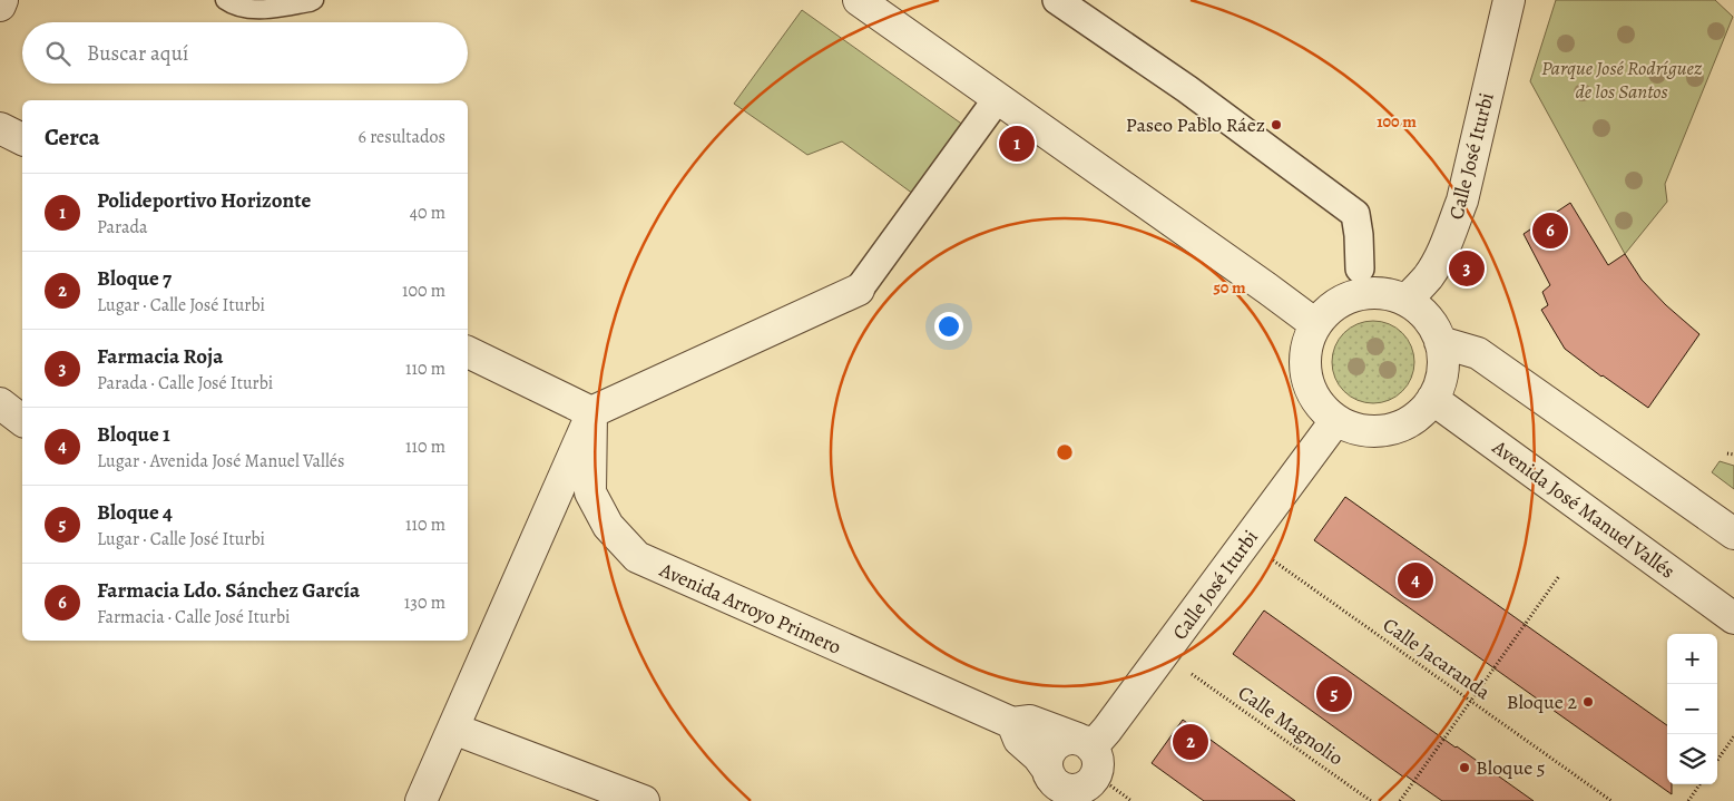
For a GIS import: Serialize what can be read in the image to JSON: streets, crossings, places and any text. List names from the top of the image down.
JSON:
{
  "streets": {
    "street": ["Calle José Iturbi", "Avenida José Manuel Vallés", "Avenida Arroyo Primero"],
    "path": ["Calle Jacaranda", "Calle Magnolio"]
  },
  "crossings": [
    ["Calle José Iturbi", "Avenida José Manuel Vallés"],
    ["Calle José Iturbi", "Avenida Arroyo Primero"]
  ],
  "parks": ["Parque José Rodríguez de los Santos"],
  "places": ["Paseo Pablo Ráez", "Bloque 2", "Bloque 5"],
  "page": {
    "search": "Buscar aquí",
    "heading": ["Cerca", "6 resultados"],
    "pins": [
      "1",
      "6",
      "3",
      "4",
      "5",
      "2"
    ],
    "list": [
      {
        "mark": "1",
        "name": "Polideportivo Horizonte",
        "note": "Parada",
        "value": "40 m"
      },
      {
        "mark": "2",
        "name": "Bloque 7",
        "note": "Lugar · Calle José Iturbi",
        "value": "100 m"
      },
      {
        "mark": "3",
        "name": "Farmacia Roja",
        "note": "Parada · Calle José Iturbi",
        "value": "110 m"
      },
      {
        "mark": "4",
        "name": "Bloque 1",
        "note": "Lugar · Avenida José Manuel Vallés",
        "value": "110 m"
      },
      {
        "mark": "5",
        "name": "Bloque 4",
        "note": "Lugar · Calle José Iturbi",
        "value": "110 m"
      },
      {
        "mark": "6",
        "name": "Farmacia Ldo. Sánchez García",
        "note": "Farmacia · Calle José Iturbi",
        "value": "130 m"
      }
    ],
    "map_buttons": ["+", "−"]
  },
  "rings": ["100 m", "50 m"]
}
